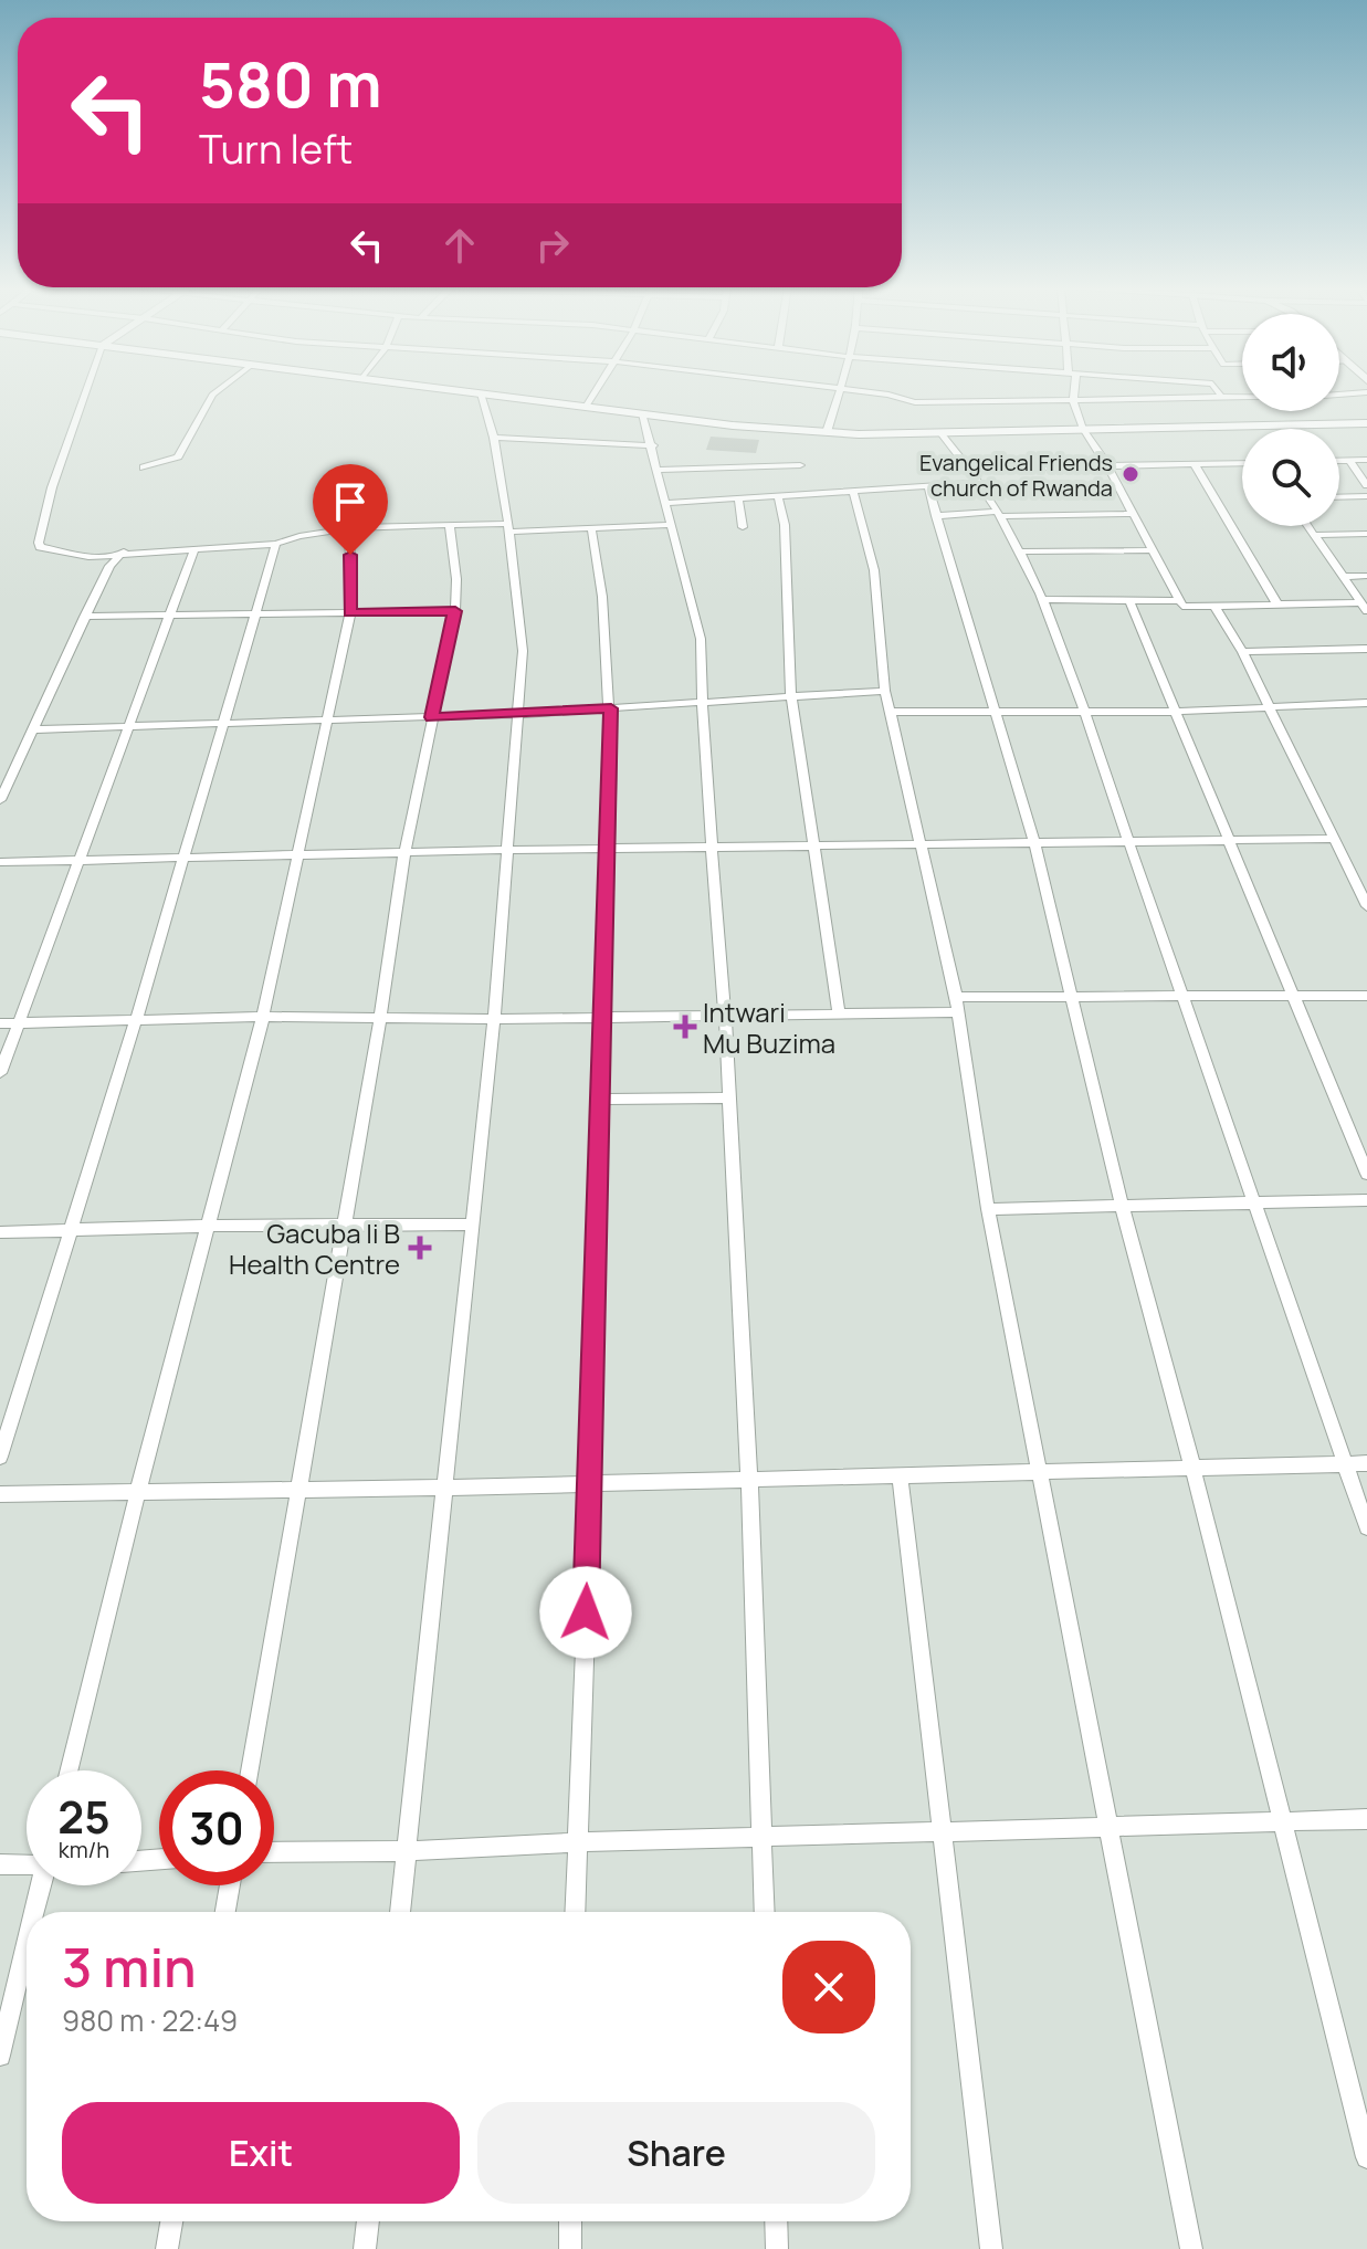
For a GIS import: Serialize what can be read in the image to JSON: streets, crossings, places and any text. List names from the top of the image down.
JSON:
{
  "places": {
    "other": ["Evangelical Friends church of Rwanda"],
    "health": ["Intwari Mu Buzima", "Gacuba Ii B Health Centre"]
  },
  "page": {
    "turn": ["580 m", "Turn left"],
    "speed": "25 km/h",
    "limit": "30",
    "heading": ["3 min", "980 m · 22:49"],
    "buttons": ["Exit", "Share"]
  }
}
